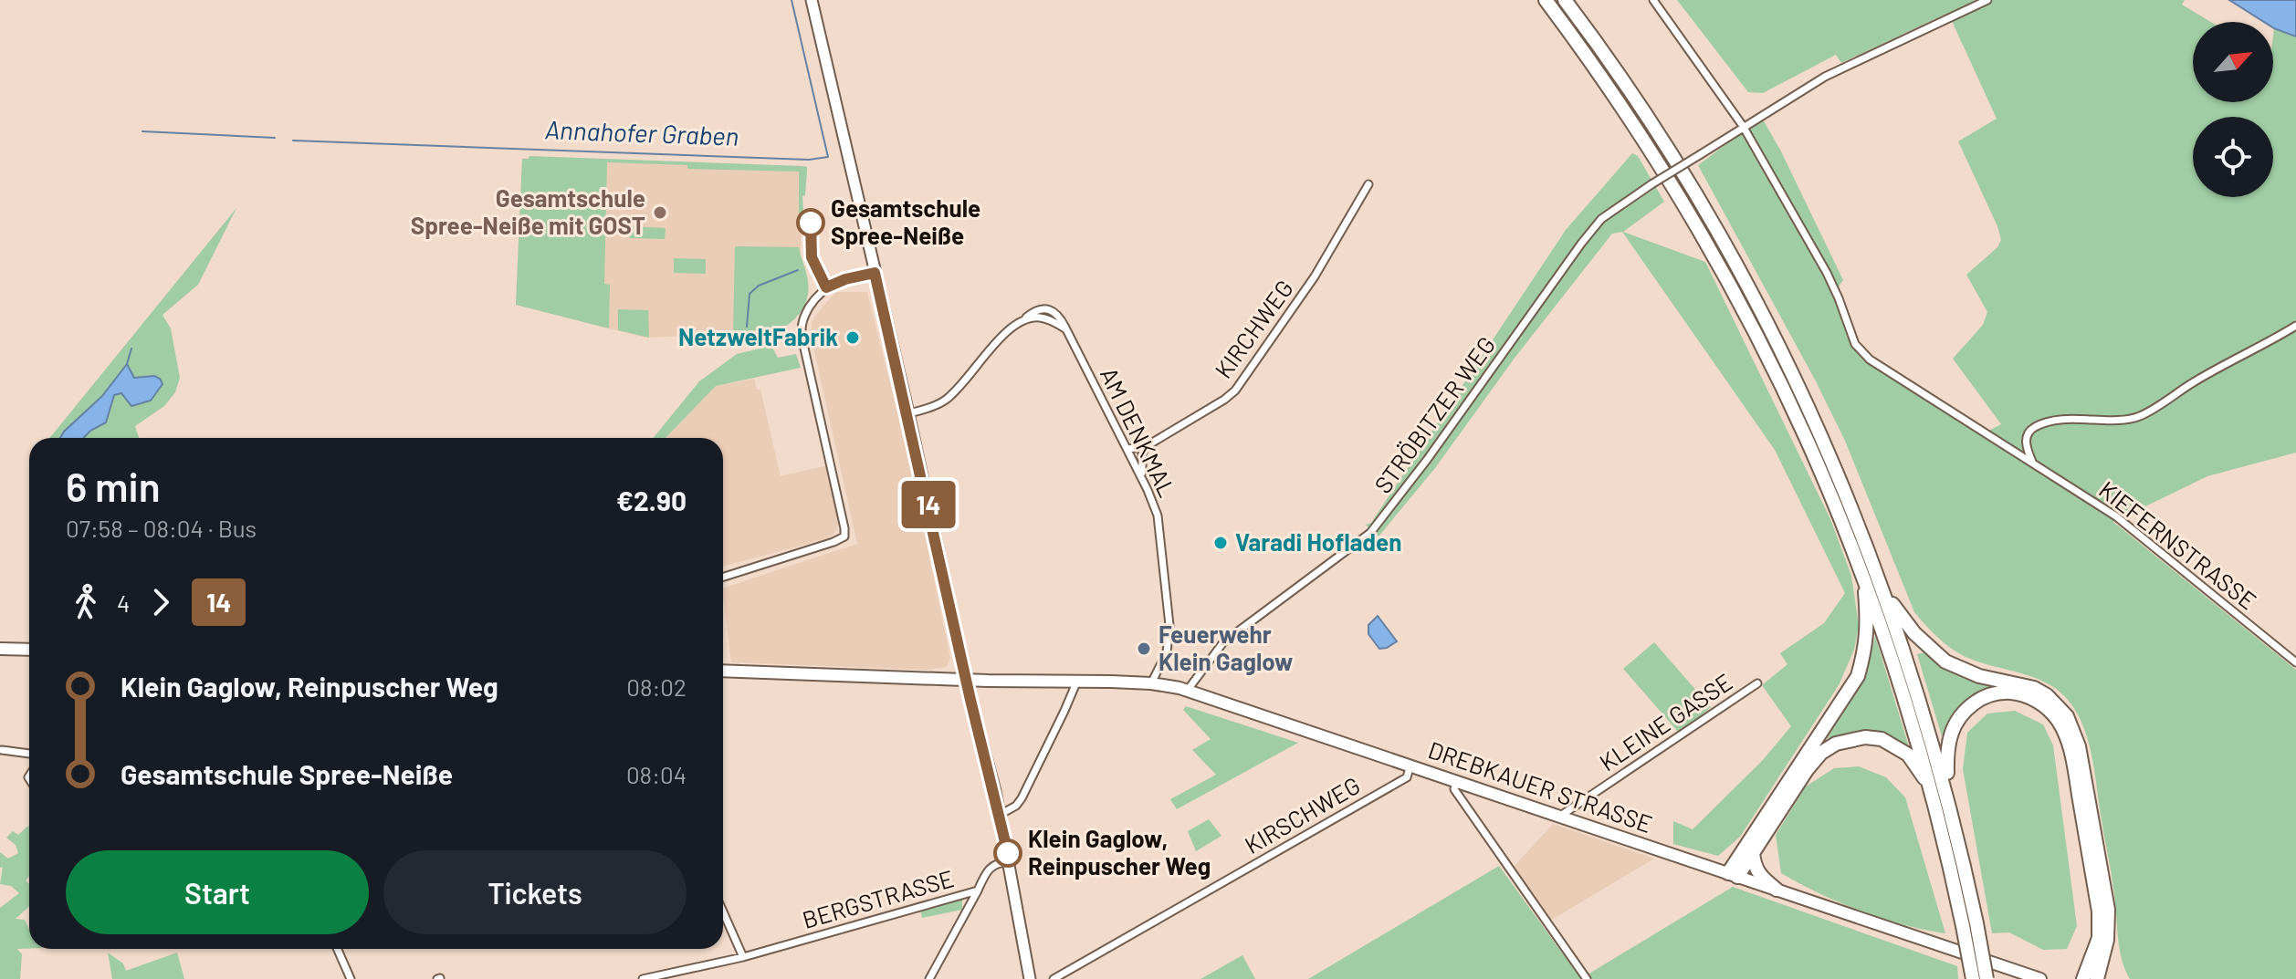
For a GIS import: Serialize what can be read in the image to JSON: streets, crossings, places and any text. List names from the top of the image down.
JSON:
{
  "streets": {
    "main road": ["DREBKAUER STRASSE"],
    "street": [
      "KIRCHWEG",
      "STRÖBITZER WEG",
      "AM DENKMAL",
      "KIEFERNSTRASSE",
      "KLEINE GASSE",
      "KIRSCHWEG",
      "BERGSTRASSE"
    ]
  },
  "crossings": [
    ["KIRCHWEG", "AM DENKMAL"],
    ["STRÖBITZER WEG", "KIEFERNSTRASSE"],
    ["STRÖBITZER WEG", "DREBKAUER STRASSE"],
    ["AM DENKMAL", "DREBKAUER STRASSE"],
    ["KLEINE GASSE", "DREBKAUER STRASSE"],
    ["DREBKAUER STRASSE", "KIRSCHWEG"]
  ],
  "water": ["Annahofer Graben"],
  "places": [
    "Gesamtschule Spree-Neiße mit GOST",
    "Gesamtschule Spree-Neiße",
    "NetzweltFabrik",
    "Varadi Hofladen",
    "Feuerwehr Klein Gaglow",
    "Klein Gaglow, Reinpuscher Weg"
  ],
  "lines": ["bus line 14"],
  "north": "top right",
  "page": {
    "on_map": "14",
    "heading": ["6 min", "07:58 – 08:04 · Bus", "€2.90"],
    "legs": ["4", "14"],
    "list": [
      {
        "name": "Klein Gaglow, Reinpuscher Weg",
        "value": "08:02"
      },
      {
        "name": "Gesamtschule Spree-Neiße",
        "value": "08:04"
      }
    ],
    "buttons": ["Start", "Tickets"]
  }
}
